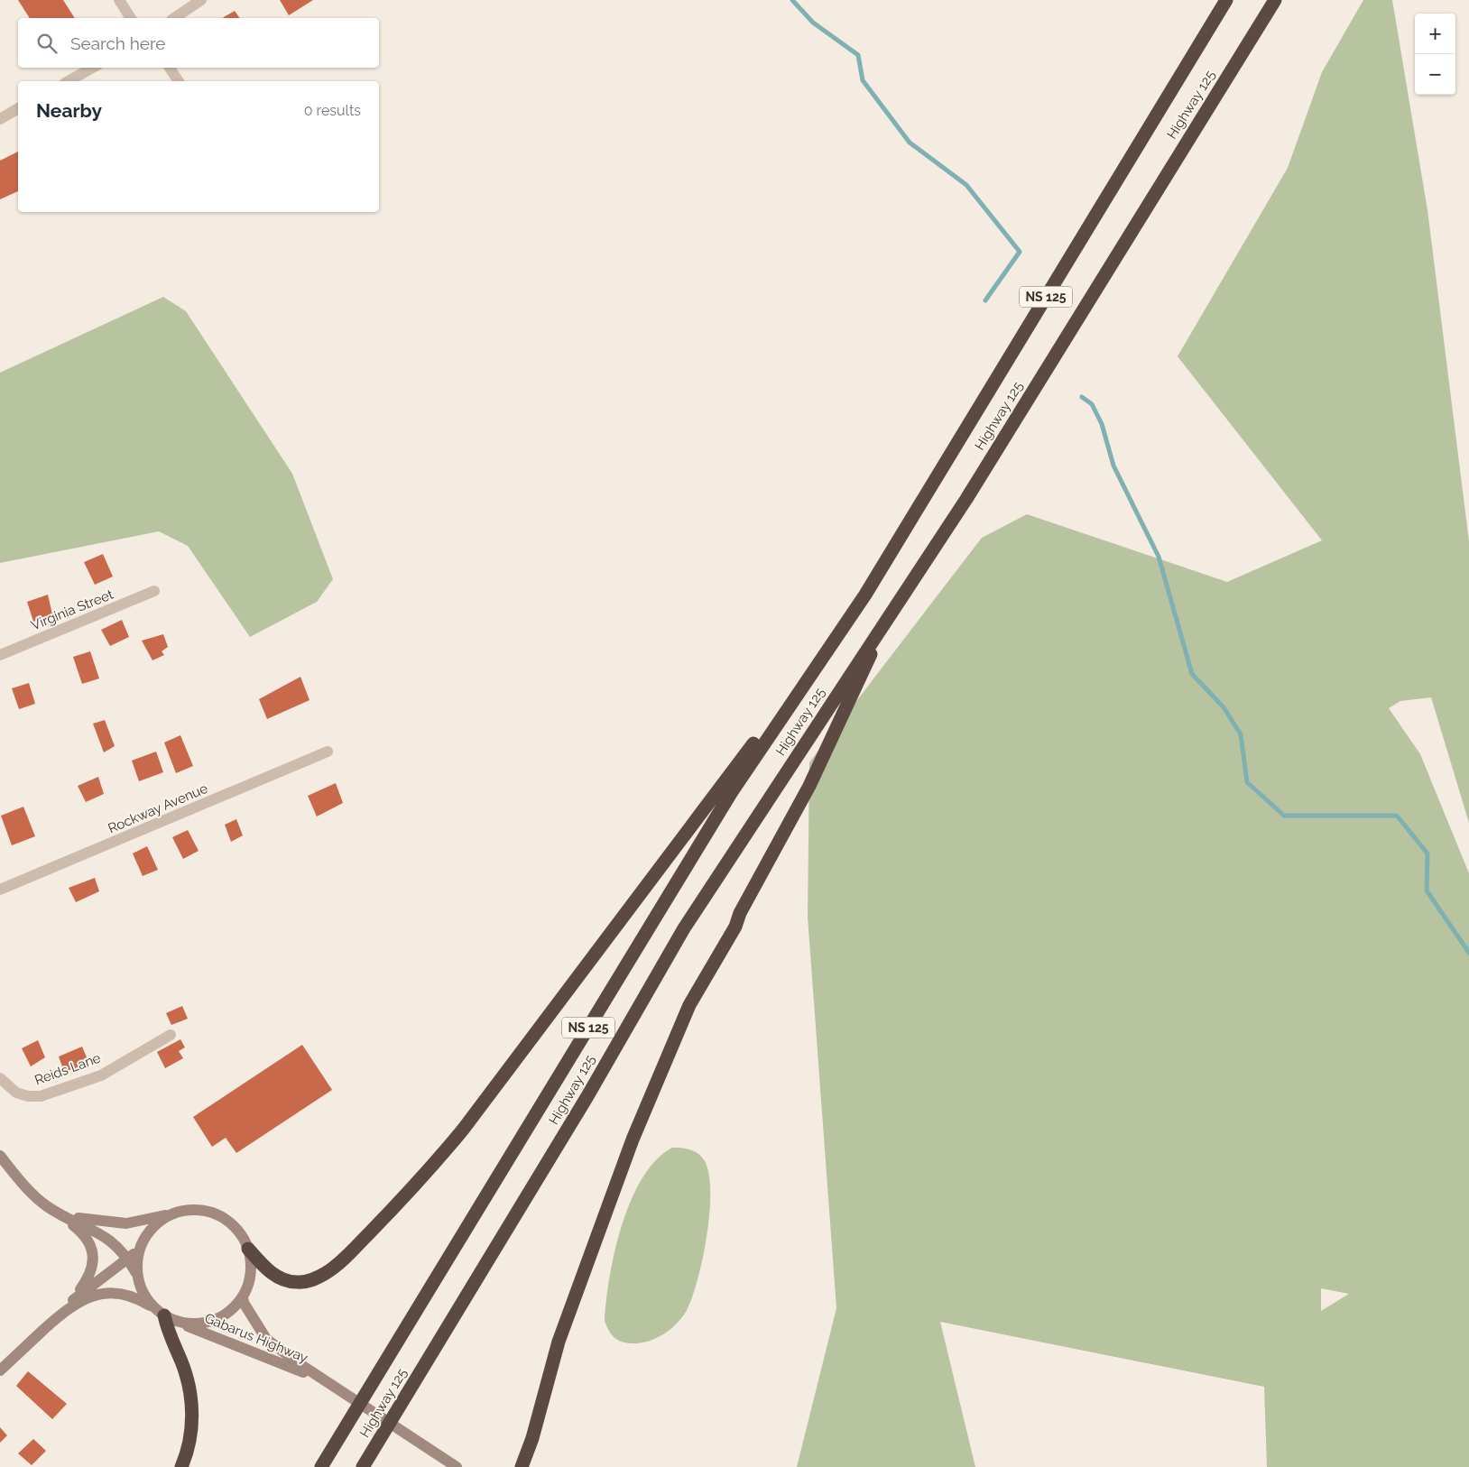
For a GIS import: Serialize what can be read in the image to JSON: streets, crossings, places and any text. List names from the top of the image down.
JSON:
{
  "streets": {
    "highway": ["Highway 125", "NS 125"],
    "main road": ["Gabarus Highway"],
    "street": ["Virginia Street", "Rockway Avenue", "Reids Lane"]
  },
  "page": {
    "map_buttons": ["+", "−"],
    "search": "Search here",
    "heading": ["Nearby", "0 results"]
  }
}
